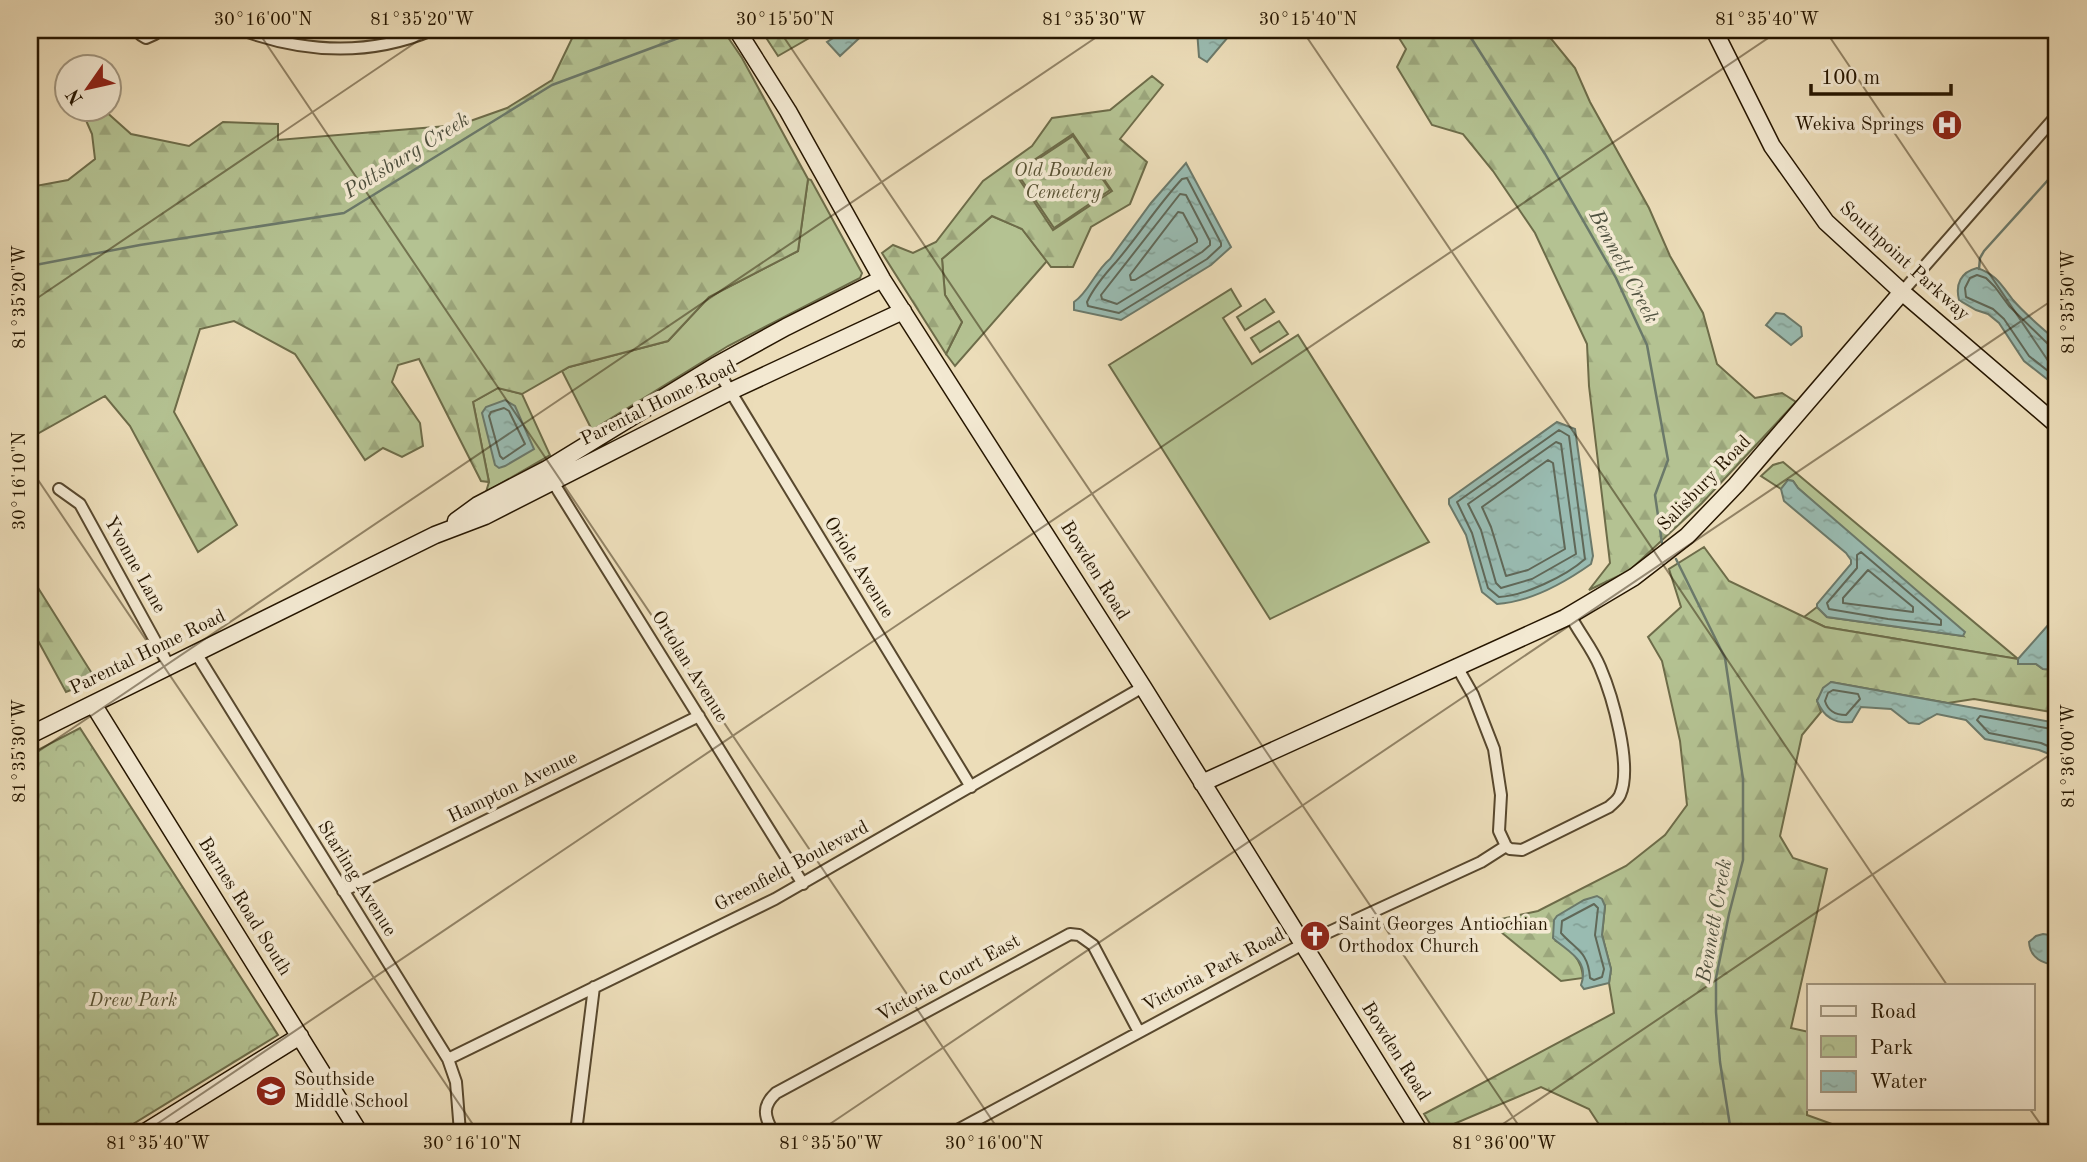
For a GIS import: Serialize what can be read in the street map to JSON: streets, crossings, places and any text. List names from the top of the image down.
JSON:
{
  "streets": {
    "main road": [
      "Southpoint Parkway",
      "Parental Home Road",
      "Salisbury Road",
      "Bowden Road",
      "Barnes Road South"
    ],
    "street": [
      "Yvonne Lane",
      "Oriole Avenue",
      "Ortolan Avenue",
      "Hampton Avenue",
      "Greenfield Boulevard",
      "Starling Avenue",
      "Victoria Park Road",
      "Victoria Court East"
    ]
  },
  "crossings": [
    ["Southpoint Parkway", "Salisbury Road"],
    ["Parental Home Road", "Yvonne Lane"],
    ["Parental Home Road", "Oriole Avenue"],
    ["Parental Home Road", "Bowden Road"],
    ["Parental Home Road", "Ortolan Avenue"],
    ["Parental Home Road", "Starling Avenue"],
    ["Parental Home Road", "Barnes Road South"],
    ["Salisbury Road", "Bowden Road"],
    ["Salisbury Road", "Victoria Park Road"],
    ["Oriole Avenue", "Greenfield Boulevard"],
    ["Bowden Road", "Greenfield Boulevard"],
    ["Bowden Road", "Victoria Park Road"],
    ["Ortolan Avenue", "Hampton Avenue"],
    ["Ortolan Avenue", "Greenfield Boulevard"],
    ["Hampton Avenue", "Starling Avenue"],
    ["Greenfield Boulevard", "Starling Avenue"],
    ["Victoria Park Road", "Victoria Court East"]
  ],
  "water": ["Pottsburg Creek", "Bennett Creek"],
  "parks": ["Old Bowden Cemetery", "Drew Park"],
  "places": {
    "hospital": ["Wekiva Springs"],
    "church": ["Saint Georges Antiochian Orthodox Church"],
    "school or university": ["Southside Middle School"]
  },
  "legend": ["Road", "Park", "Water"],
  "scale_bar": "100 m",
  "north": "bottom left",
  "coordinates": [
    "30°16'00\"N",
    "81°35'20\"W",
    "30°15'50\"N",
    "81°35'30\"W",
    "30°15'40\"N",
    "81°35'40\"W",
    "81°35'50\"W",
    "30°16'10\"N",
    "81°36'00\"W"
  ]
}
